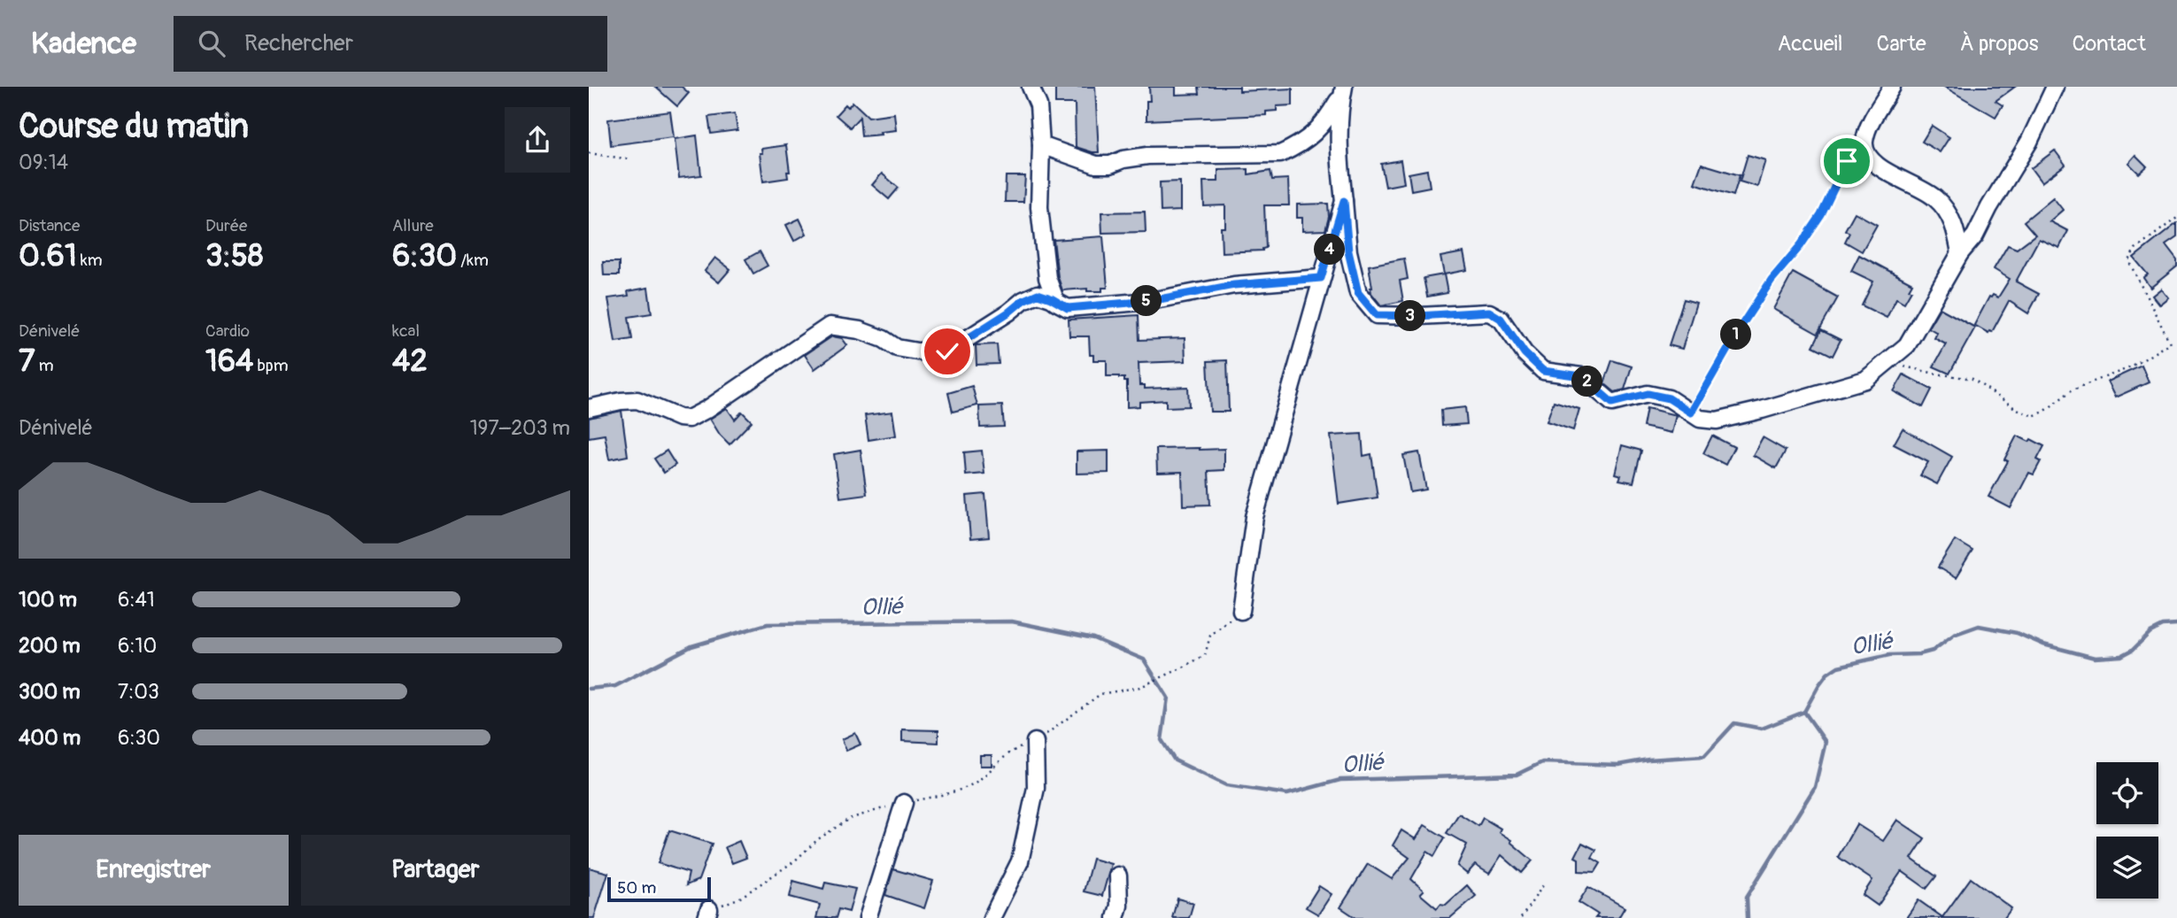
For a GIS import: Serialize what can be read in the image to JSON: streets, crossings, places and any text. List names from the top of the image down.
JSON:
{
  "water": ["Ollié"],
  "scale_bar": "50 m",
  "page": {
    "header": "Kadence",
    "search": "Rechercher",
    "nav": [
      "Accueil",
      "Carte",
      "À propos",
      "Contact"
    ],
    "heading": ["Course du matin", "09:14"],
    "stats": [
      ["Distance", "0.61 km"],
      ["Durée", "3:58"],
      ["Allure", "6:30 /km"],
      ["Dénivelé", "7 m"],
      ["Cardio", "164 bpm"],
      ["kcal", "42"]
    ],
    "pins": [
      "4",
      "5",
      "3",
      "1",
      "2"
    ],
    "chart": ["Dénivelé", "197–203 m"],
    "list": [
      {
        "name": "100 m",
        "note": "6:41"
      },
      {
        "name": "200 m",
        "note": "6:10"
      },
      {
        "name": "300 m",
        "note": "7:03"
      },
      {
        "name": "400 m",
        "note": "6:30"
      }
    ],
    "buttons": ["Enregistrer", "Partager"],
    "scale": "50 m"
  }
}
